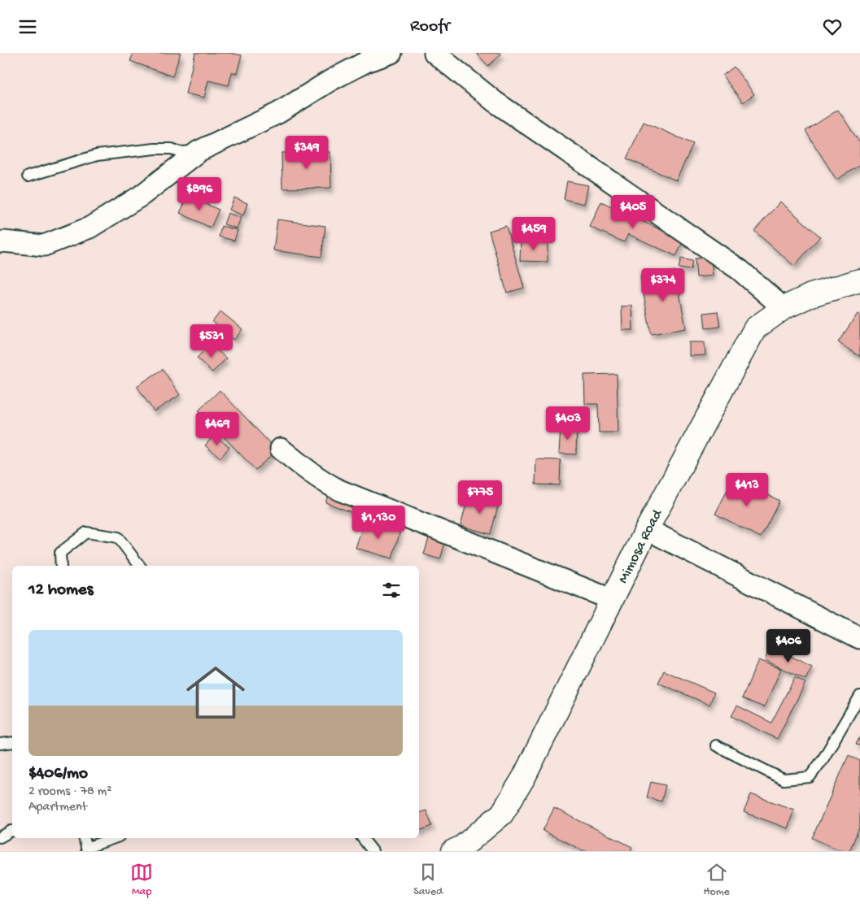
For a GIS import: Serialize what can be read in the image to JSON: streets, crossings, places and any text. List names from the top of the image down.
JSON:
{
  "streets": {
    "street": ["Mimosa Road"]
  },
  "page": {
    "header": "Roofr",
    "price": [
      "$349",
      "$896",
      "$405",
      "$459",
      "$374",
      "$531",
      "$403",
      "$469",
      "$413",
      "$775",
      "$1,130",
      "$406"
    ],
    "heading": "12 homes",
    "list": [
      {
        "name": "$406/mo",
        "note": "2 rooms · 78 m² · Apartment"
      }
    ],
    "tabs": ["Map", "Saved", "Home"]
  }
}
